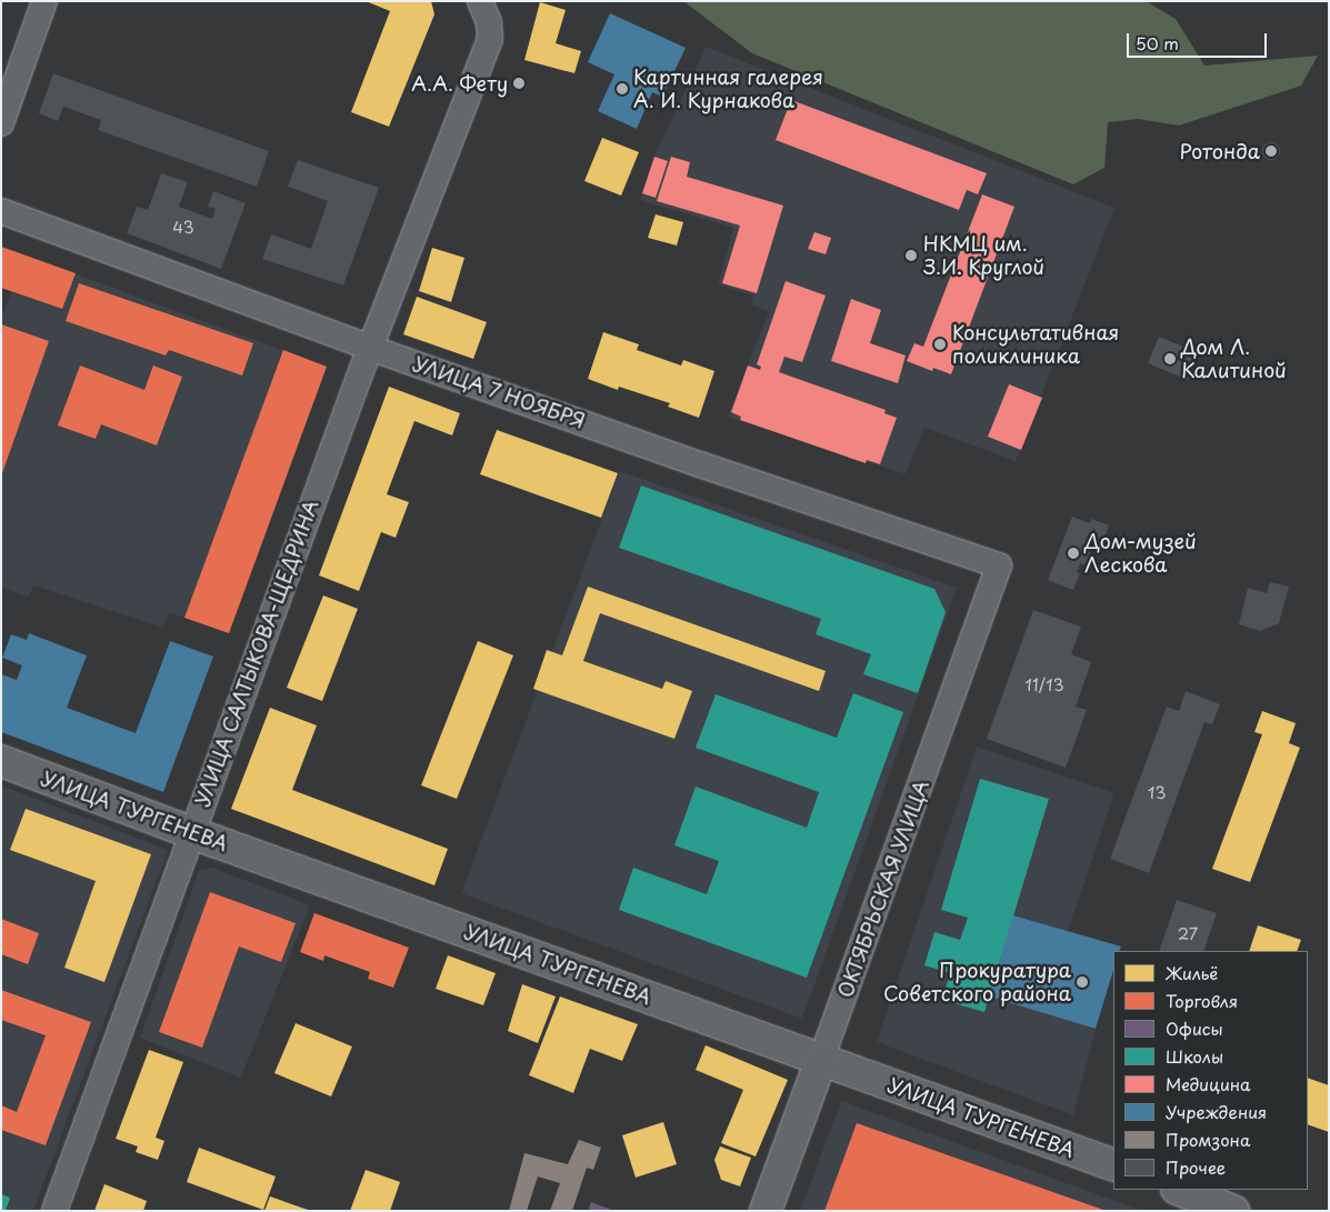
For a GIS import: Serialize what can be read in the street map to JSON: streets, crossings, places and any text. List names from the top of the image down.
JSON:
{
  "streets": {
    "main road": ["УЛИЦА ТУРГЕНЕВА", "ОКТЯБРЬСКАЯ УЛИЦА"],
    "street": ["УЛИЦА 7 НОЯБРЯ", "УЛИЦА САЛТЫКОВА-ЩЕДРИНА"]
  },
  "crossings": [
    ["УЛИЦА 7 НОЯБРЯ", "УЛИЦА САЛТЫКОВА-ЩЕДРИНА"],
    ["УЛИЦА 7 НОЯБРЯ", "ОКТЯБРЬСКАЯ УЛИЦА"],
    ["УЛИЦА САЛТЫКОВА-ЩЕДРИНА", "УЛИЦА ТУРГЕНЕВА"],
    ["УЛИЦА ТУРГЕНЕВА", "ОКТЯБРЬСКАЯ УЛИЦА"]
  ],
  "places": [
    "А.А. Фету",
    "Картинная галерея А. И. Курнакова",
    "Ротонда",
    "НКМЦ им. З.И. Круглой",
    "Консультативная поликлиника",
    "Дом Л. Калитиной",
    "Дом-музей Лескова",
    "Прокуратура Советского района"
  ],
  "house_numbers": [
    "43",
    "11/13",
    "13",
    "27"
  ],
  "legend": [
    "Жильё",
    "Торговля",
    "Офисы",
    "Школы",
    "Медицина",
    "Учреждения",
    "Промзона",
    "Прочее"
  ],
  "scale_bar": "50 m"
}
